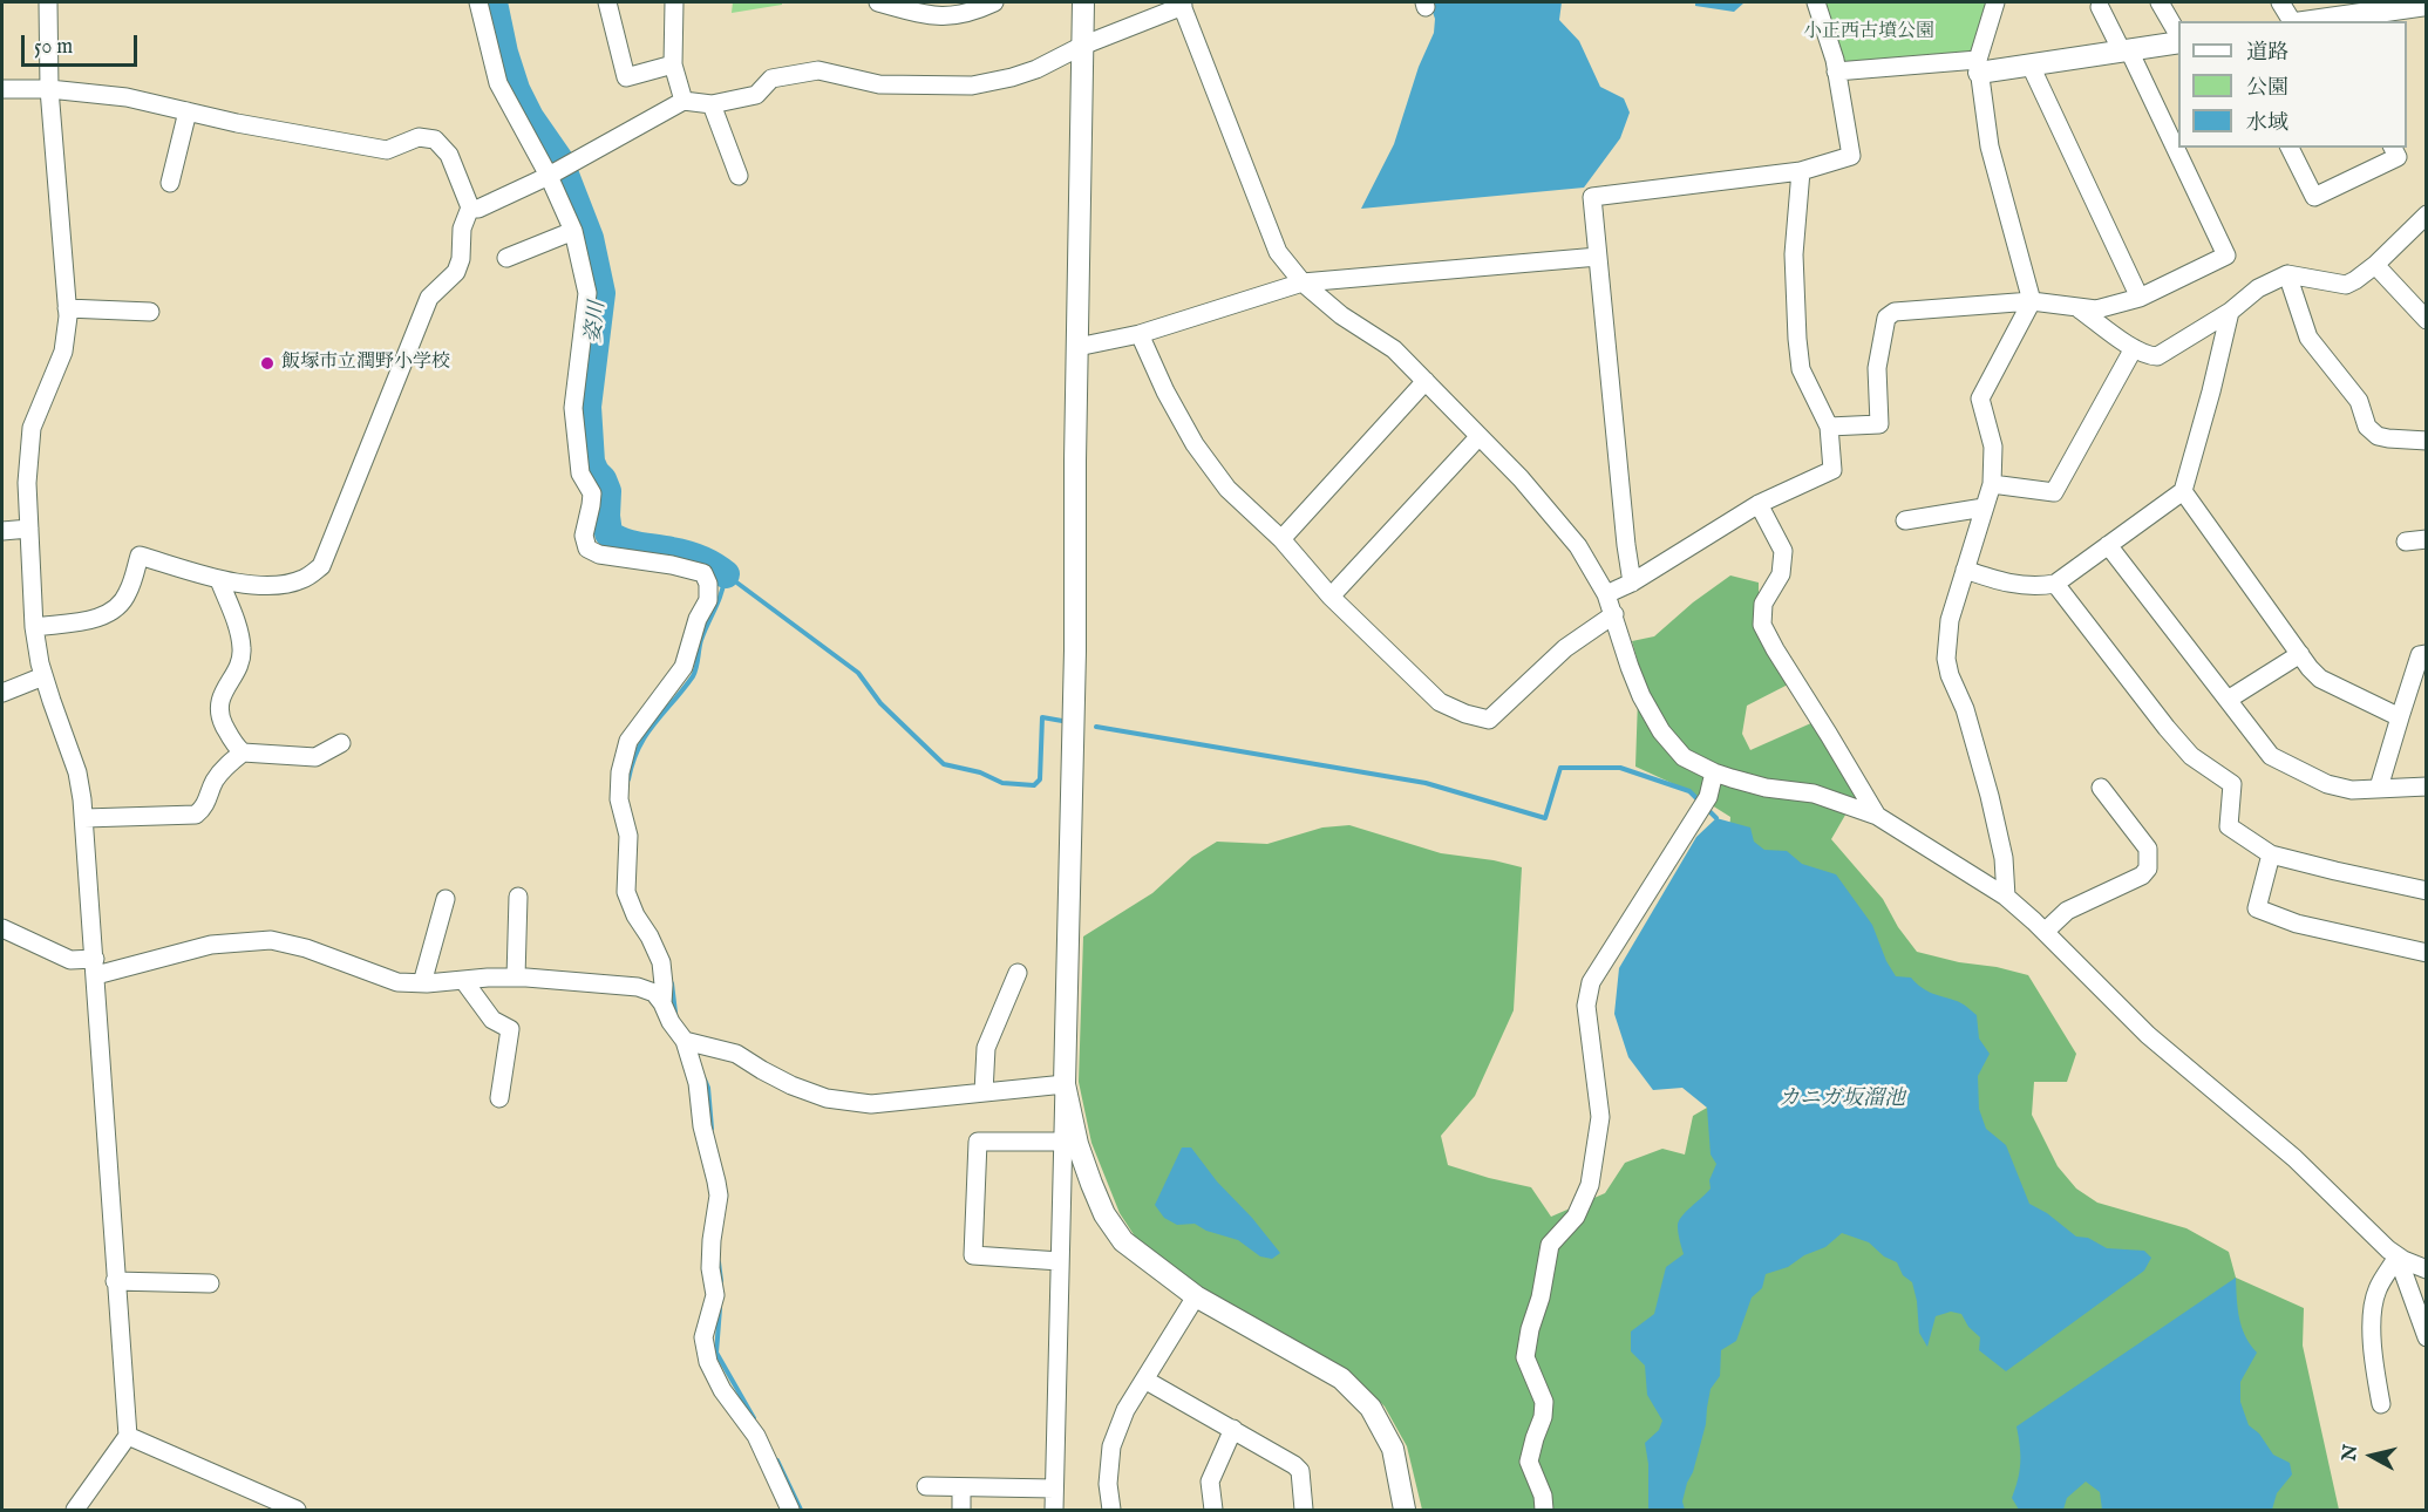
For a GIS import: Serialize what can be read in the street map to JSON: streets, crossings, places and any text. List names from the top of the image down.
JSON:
{
  "water": ["姿川", "カニガ坂溜池"],
  "parks": ["小正西古墳公園"],
  "places": ["飯塚市立潤野小学校"],
  "legend": ["道路", "公園", "水域"],
  "scale_bar": "50 m",
  "north": "left"
}
